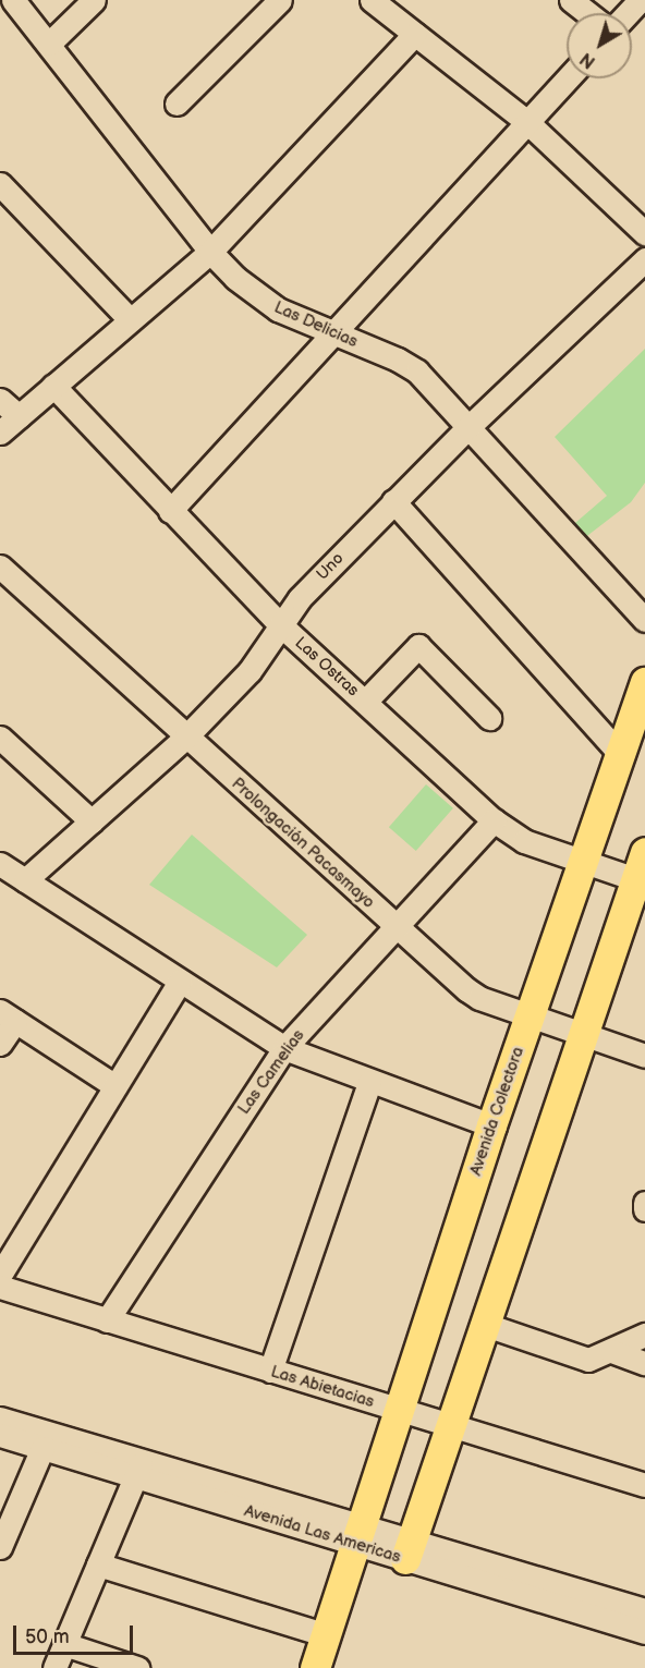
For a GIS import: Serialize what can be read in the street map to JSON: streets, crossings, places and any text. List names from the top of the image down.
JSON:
{
  "streets": {
    "main road": ["Avenida Colectora"],
    "street": [
      "Las Delicias",
      "Uno",
      "Las Ostras",
      "Prolongación Pacasmayo",
      "Las Camelias",
      "Las Abietacias",
      "Avenida Las Americas"
    ]
  },
  "crossings": [
    ["Las Delicias", "Uno"],
    ["Uno", "Las Ostras"],
    ["Uno", "Prolongación Pacasmayo"],
    ["Las Ostras", "Las Camelias"],
    ["Las Ostras", "Avenida Colectora"],
    ["Prolongación Pacasmayo", "Las Camelias"],
    ["Prolongación Pacasmayo", "Avenida Colectora"],
    ["Las Camelias", "Las Abietacias"],
    ["Avenida Colectora", "Las Abietacias"],
    ["Avenida Colectora", "Avenida Las Americas"]
  ],
  "scale_bar": "50 m",
  "north": "bottom left"
}
